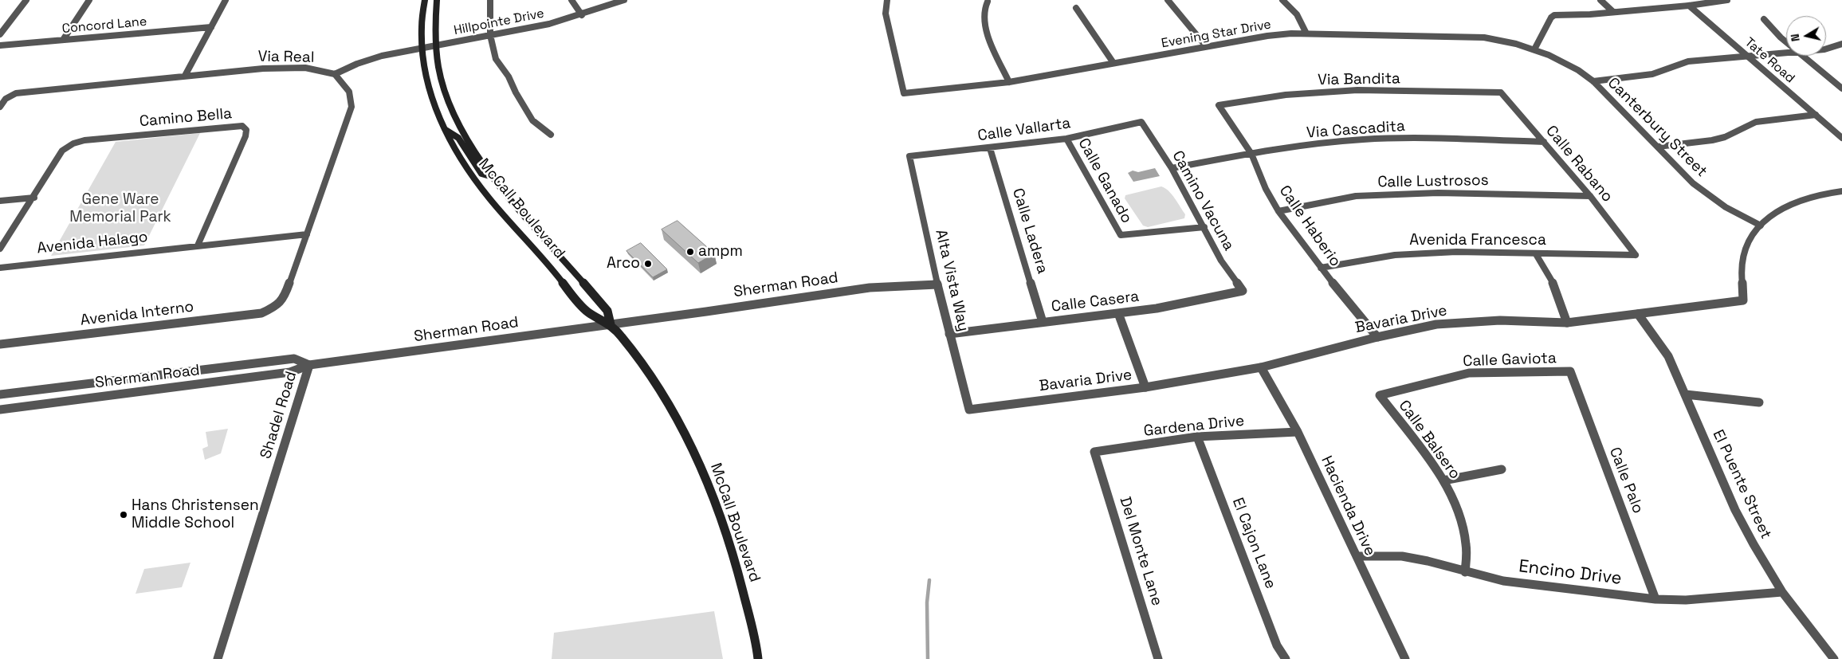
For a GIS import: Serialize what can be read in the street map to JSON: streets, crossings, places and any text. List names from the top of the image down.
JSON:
{
  "streets": {
    "main road": ["McCall Boulevard"],
    "street": [
      "Hillpointe Drive",
      "Concord Lane",
      "Evening Star Drive",
      "Via Real",
      "Tate Road",
      "Via Bandita",
      "Camino Bella",
      "Canterbury Street",
      "Calle Vallarta",
      "Via Cascadita",
      "Calle Rabano",
      "Calle Ganado",
      "Calle Lustrosos",
      "Camino Vacuna",
      "Calle Haberio",
      "Calle Ladera",
      "Avenida Francesca",
      "Avenida Halago",
      "Alta Vista Way",
      "Sherman Road",
      "Calle Casera",
      "Avenida Interno",
      "Bavaria Drive",
      "Calle Gaviota",
      "Shadel Road",
      "Gardena Drive",
      "Calle Balsero",
      "Calle Palo",
      "El Puente Street",
      "Hacienda Drive",
      "El Cajon Lane",
      "Del Monte Lane",
      "Encino Drive"
    ]
  },
  "crossings": [
    ["Hillpointe Drive", "Via Real"],
    ["Hillpointe Drive", "McCall Boulevard"],
    ["Evening Star Drive", "Canterbury Street"],
    ["Via Real", "Avenida Halago"],
    ["Via Real", "Avenida Interno"],
    ["Via Bandita", "Calle Rabano"],
    ["Via Bandita", "Calle Haberio"],
    ["Camino Bella", "Avenida Halago"],
    ["Canterbury Street", "Bavaria Drive"],
    ["Calle Vallarta", "Calle Ganado"],
    ["Calle Vallarta", "Camino Vacuna"],
    ["Calle Vallarta", "Calle Ladera"],
    ["Calle Vallarta", "Alta Vista Way"],
    ["Via Cascadita", "Calle Rabano"],
    ["Via Cascadita", "Camino Vacuna"],
    ["Via Cascadita", "Calle Haberio"],
    ["Calle Rabano", "Calle Lustrosos"],
    ["Calle Rabano", "Avenida Francesca"],
    ["Calle Ganado", "Camino Vacuna"],
    ["Calle Lustrosos", "Calle Haberio"],
    ["Camino Vacuna", "Calle Casera"],
    ["McCall Boulevard", "Sherman Road"],
    ["Calle Haberio", "Avenida Francesca"],
    ["Calle Haberio", "Bavaria Drive"],
    ["Calle Ladera", "Calle Casera"],
    ["Alta Vista Way", "Sherman Road"],
    ["Alta Vista Way", "Calle Casera"],
    ["Alta Vista Way", "Bavaria Drive"],
    ["Sherman Road", "Shadel Road"],
    ["Bavaria Drive", "El Puente Street"],
    ["Bavaria Drive", "Hacienda Drive"],
    ["Calle Gaviota", "Calle Balsero"],
    ["Calle Gaviota", "Calle Palo"],
    ["Gardena Drive", "Hacienda Drive"],
    ["Gardena Drive", "El Cajon Lane"],
    ["Gardena Drive", "Del Monte Lane"],
    ["Calle Balsero", "Encino Drive"],
    ["Calle Palo", "Encino Drive"],
    ["El Puente Street", "Encino Drive"],
    ["Hacienda Drive", "Encino Drive"]
  ],
  "parks": ["Gene Ware Memorial Park"],
  "places": ["ampm", "Arco", "Hans Christensen Middle School"],
  "north": "left"
}
